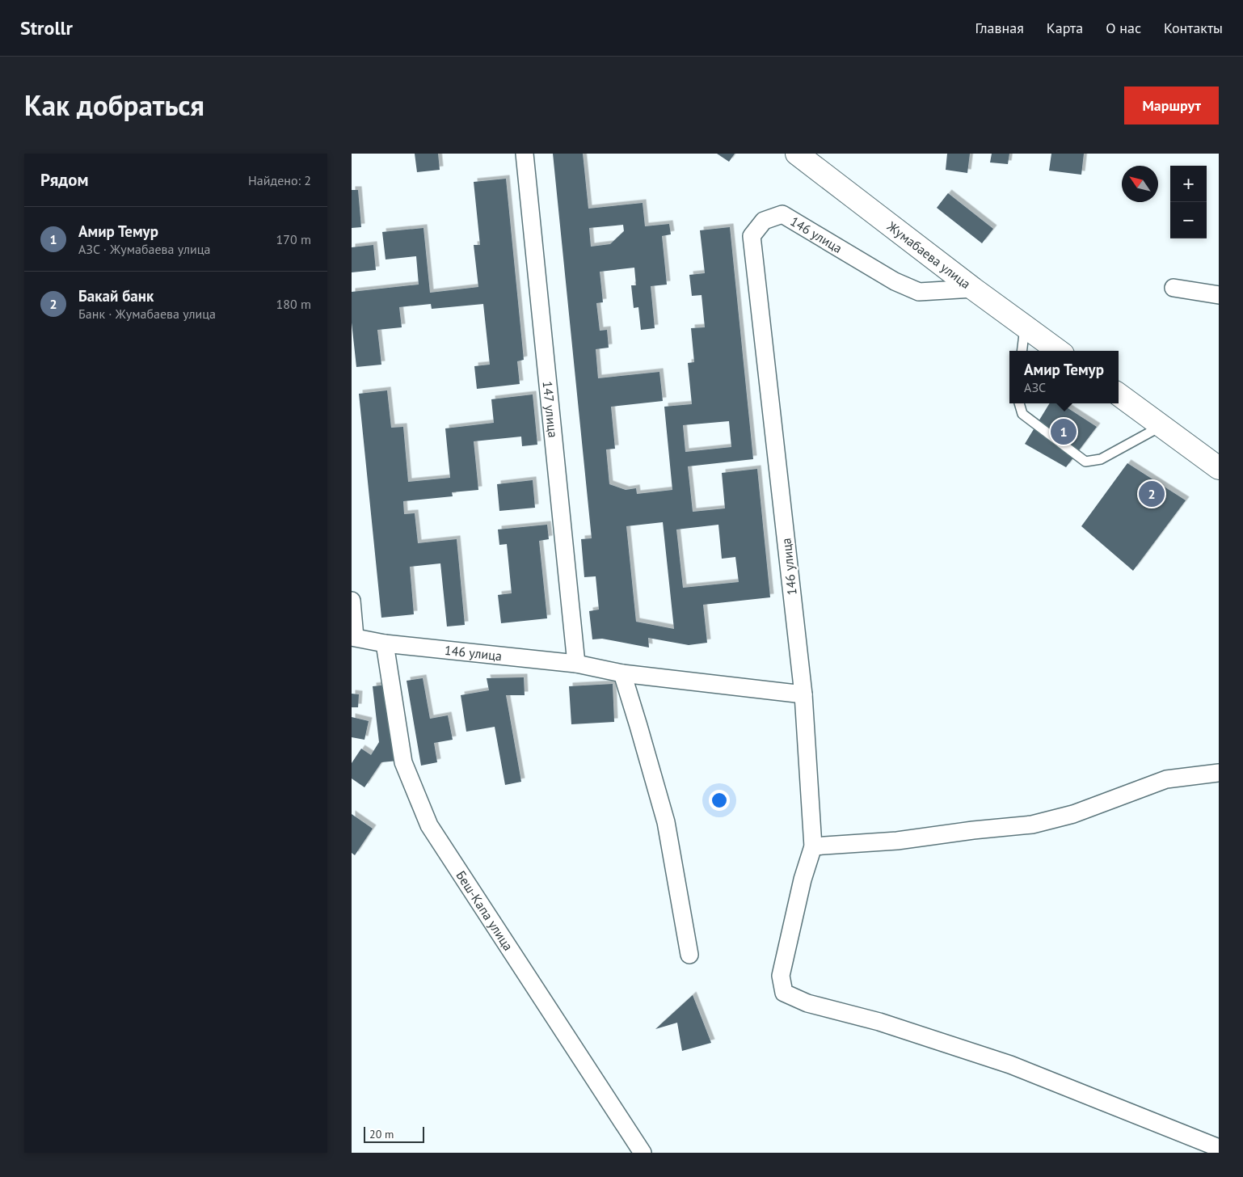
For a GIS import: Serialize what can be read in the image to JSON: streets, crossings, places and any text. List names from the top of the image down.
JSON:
{
  "streets": {
    "street": [
      "146 улица",
      "Жумабаева улица",
      "147 улица",
      "Беш-Капа улица"
    ]
  },
  "crossings": [
    ["146 улица", "Жумабаева улица"],
    ["146 улица", "147 улица"],
    ["146 улица", "Беш-Капа улица"]
  ],
  "scale_bar": "20 m",
  "north": "top left",
  "page": {
    "header": "Strollr",
    "nav": [
      "Главная",
      "Карта",
      "О нас",
      "Контакты"
    ],
    "title": "Как добраться",
    "buttons": "Маршрут",
    "heading": ["Рядом", "Найдено: 2"],
    "map_buttons": ["+", "−"],
    "list": [
      {
        "mark": "1",
        "name": "Амир Темур",
        "note": "АЗС · Жумабаева улица",
        "value": "170 m"
      },
      {
        "mark": "2",
        "name": "Бакай банк",
        "note": "Банк · Жумабаева улица",
        "value": "180 m"
      }
    ],
    "popup": ["Амир Темур", "АЗС"],
    "pins": ["1", "2"],
    "scale": "20 m"
  }
}
